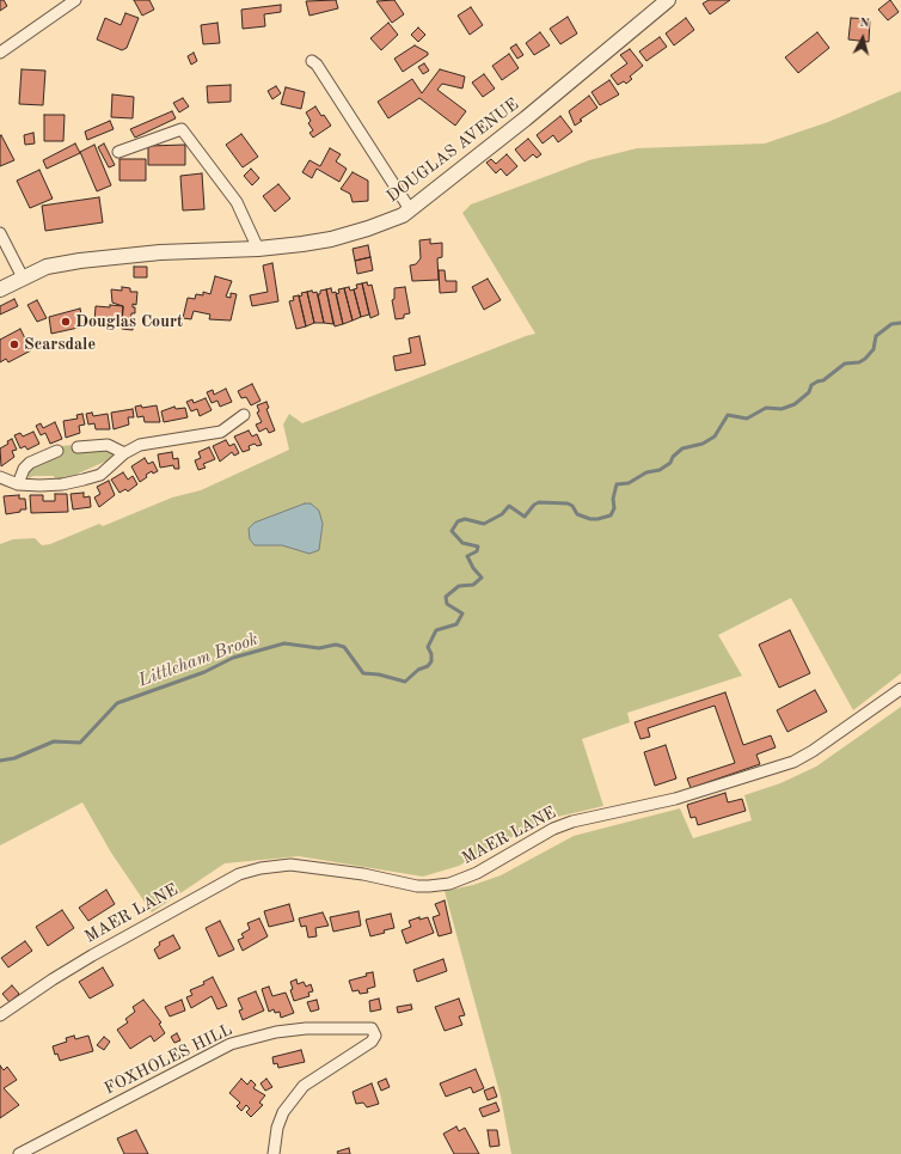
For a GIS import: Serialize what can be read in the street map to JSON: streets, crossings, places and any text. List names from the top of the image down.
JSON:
{
  "streets": {
    "street": ["DOUGLAS AVENUE", "MAER LANE", "FOXHOLES HILL"]
  },
  "water": ["Littleham Brook"],
  "places": ["Douglas Court", "Scarsdale"],
  "north": "top"
}
